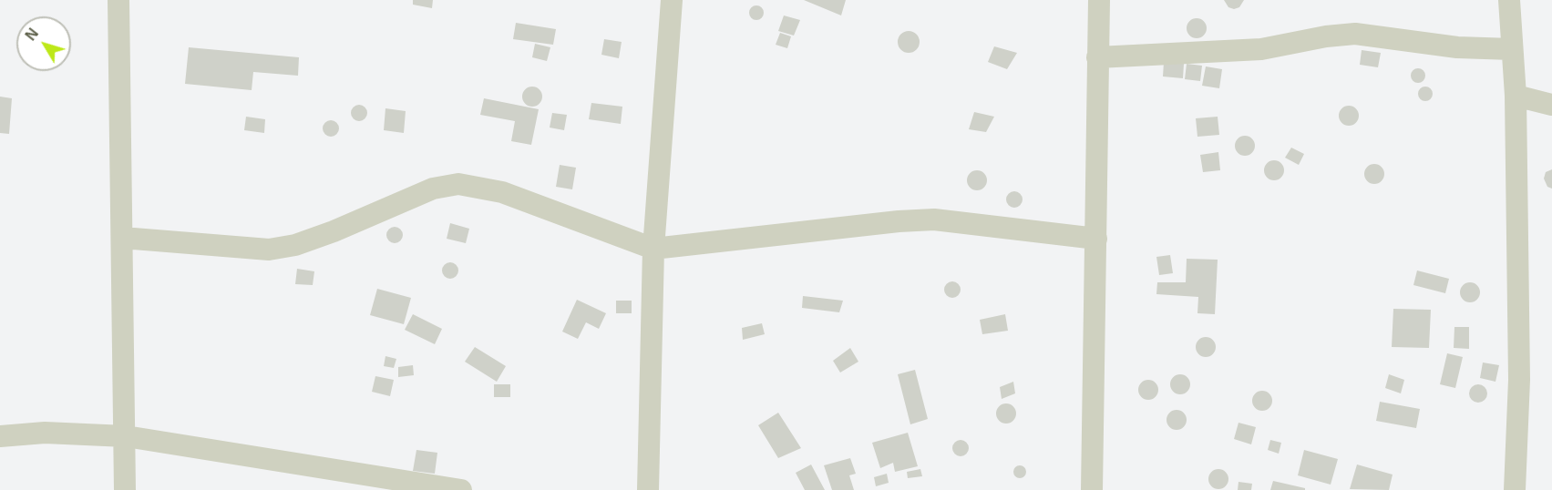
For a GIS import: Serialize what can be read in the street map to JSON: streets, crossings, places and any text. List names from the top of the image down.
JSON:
{
  "north": "top left"
}
